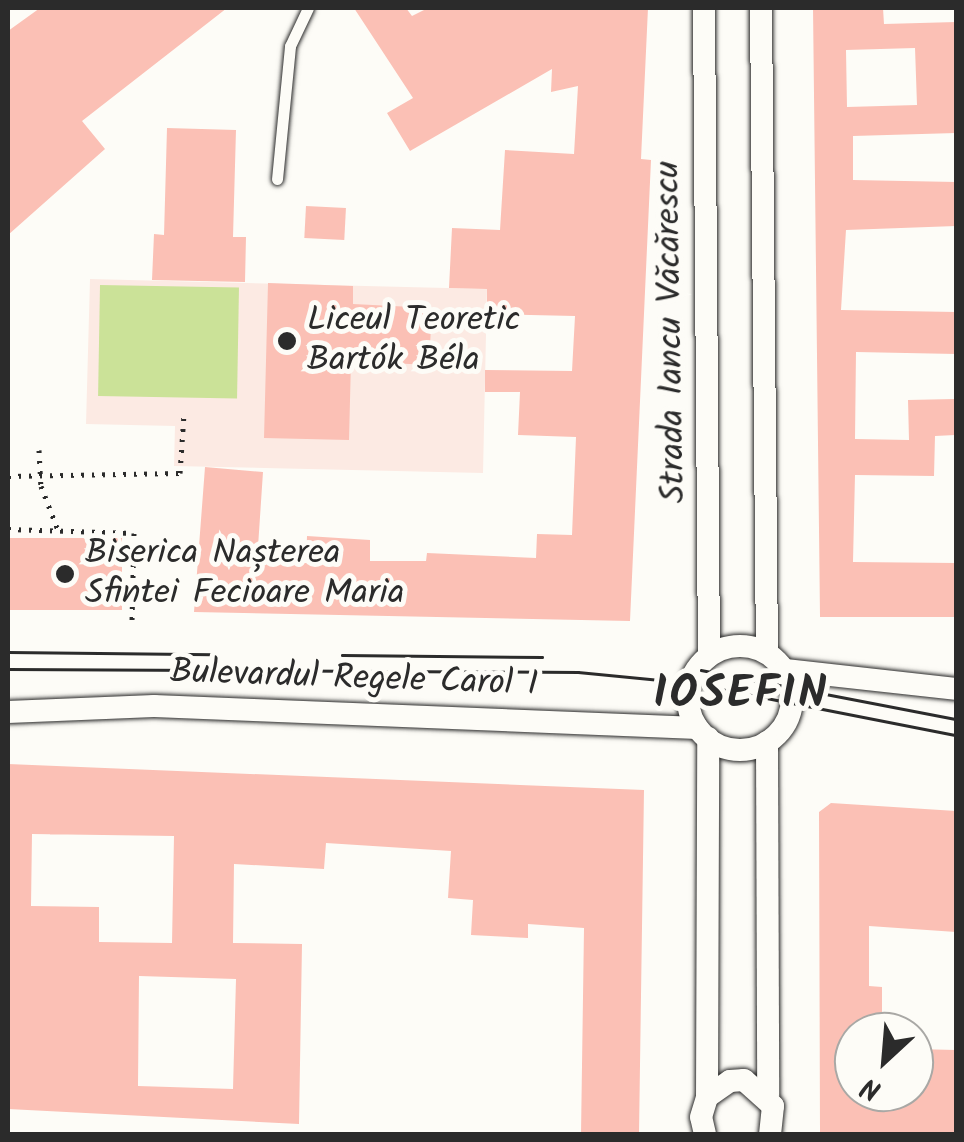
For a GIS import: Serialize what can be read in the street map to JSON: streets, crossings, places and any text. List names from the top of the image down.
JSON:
{
  "streets": {
    "street": ["Strada Iancu Văcărescu", "Bulevardul Regele Carol I"]
  },
  "crossings": [
    ["Strada Iancu Văcărescu", "Bulevardul Regele Carol I"]
  ],
  "districts": ["IOSEFIN"],
  "places": ["Liceul Teoretic Bartók Béla", "Biserica Nașterea Sfintei Fecioare Maria"],
  "north": "bottom left"
}
